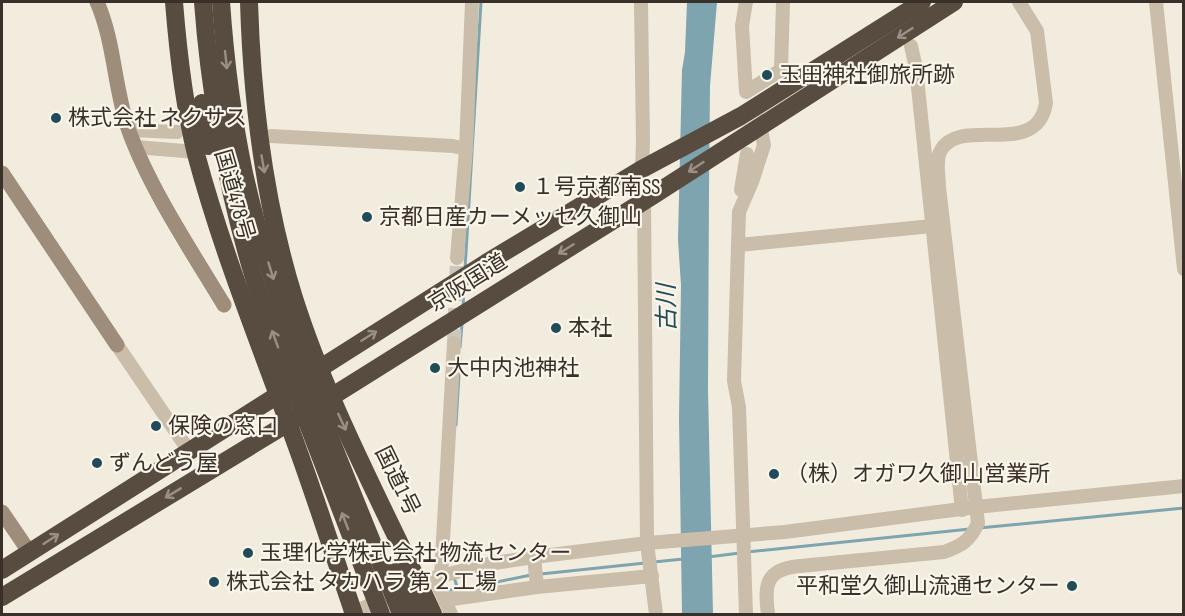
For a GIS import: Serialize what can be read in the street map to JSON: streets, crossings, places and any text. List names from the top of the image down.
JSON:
{
  "streets": {
    "highway": ["国道478号", "京阪国道", "国道1号"]
  },
  "crossings": [
    ["国道478号", "京阪国道"],
    ["国道478号", "国道1号"],
    ["京阪国道", "国道1号"]
  ],
  "water": ["古川"],
  "places": [
    "玉田神社御旅所跡",
    "株式会社 ネクサス",
    "１号京都南SS",
    "京都日産カーメッセ久御山",
    "本社",
    "大中内池神社",
    "保険の窓口",
    "ずんどう屋",
    "（株）オガワ久御山営業所",
    "玉理化学株式会社 物流センター",
    "株式会社 タカハラ 第２工場",
    "平和堂久御山流通センター"
  ]
}
